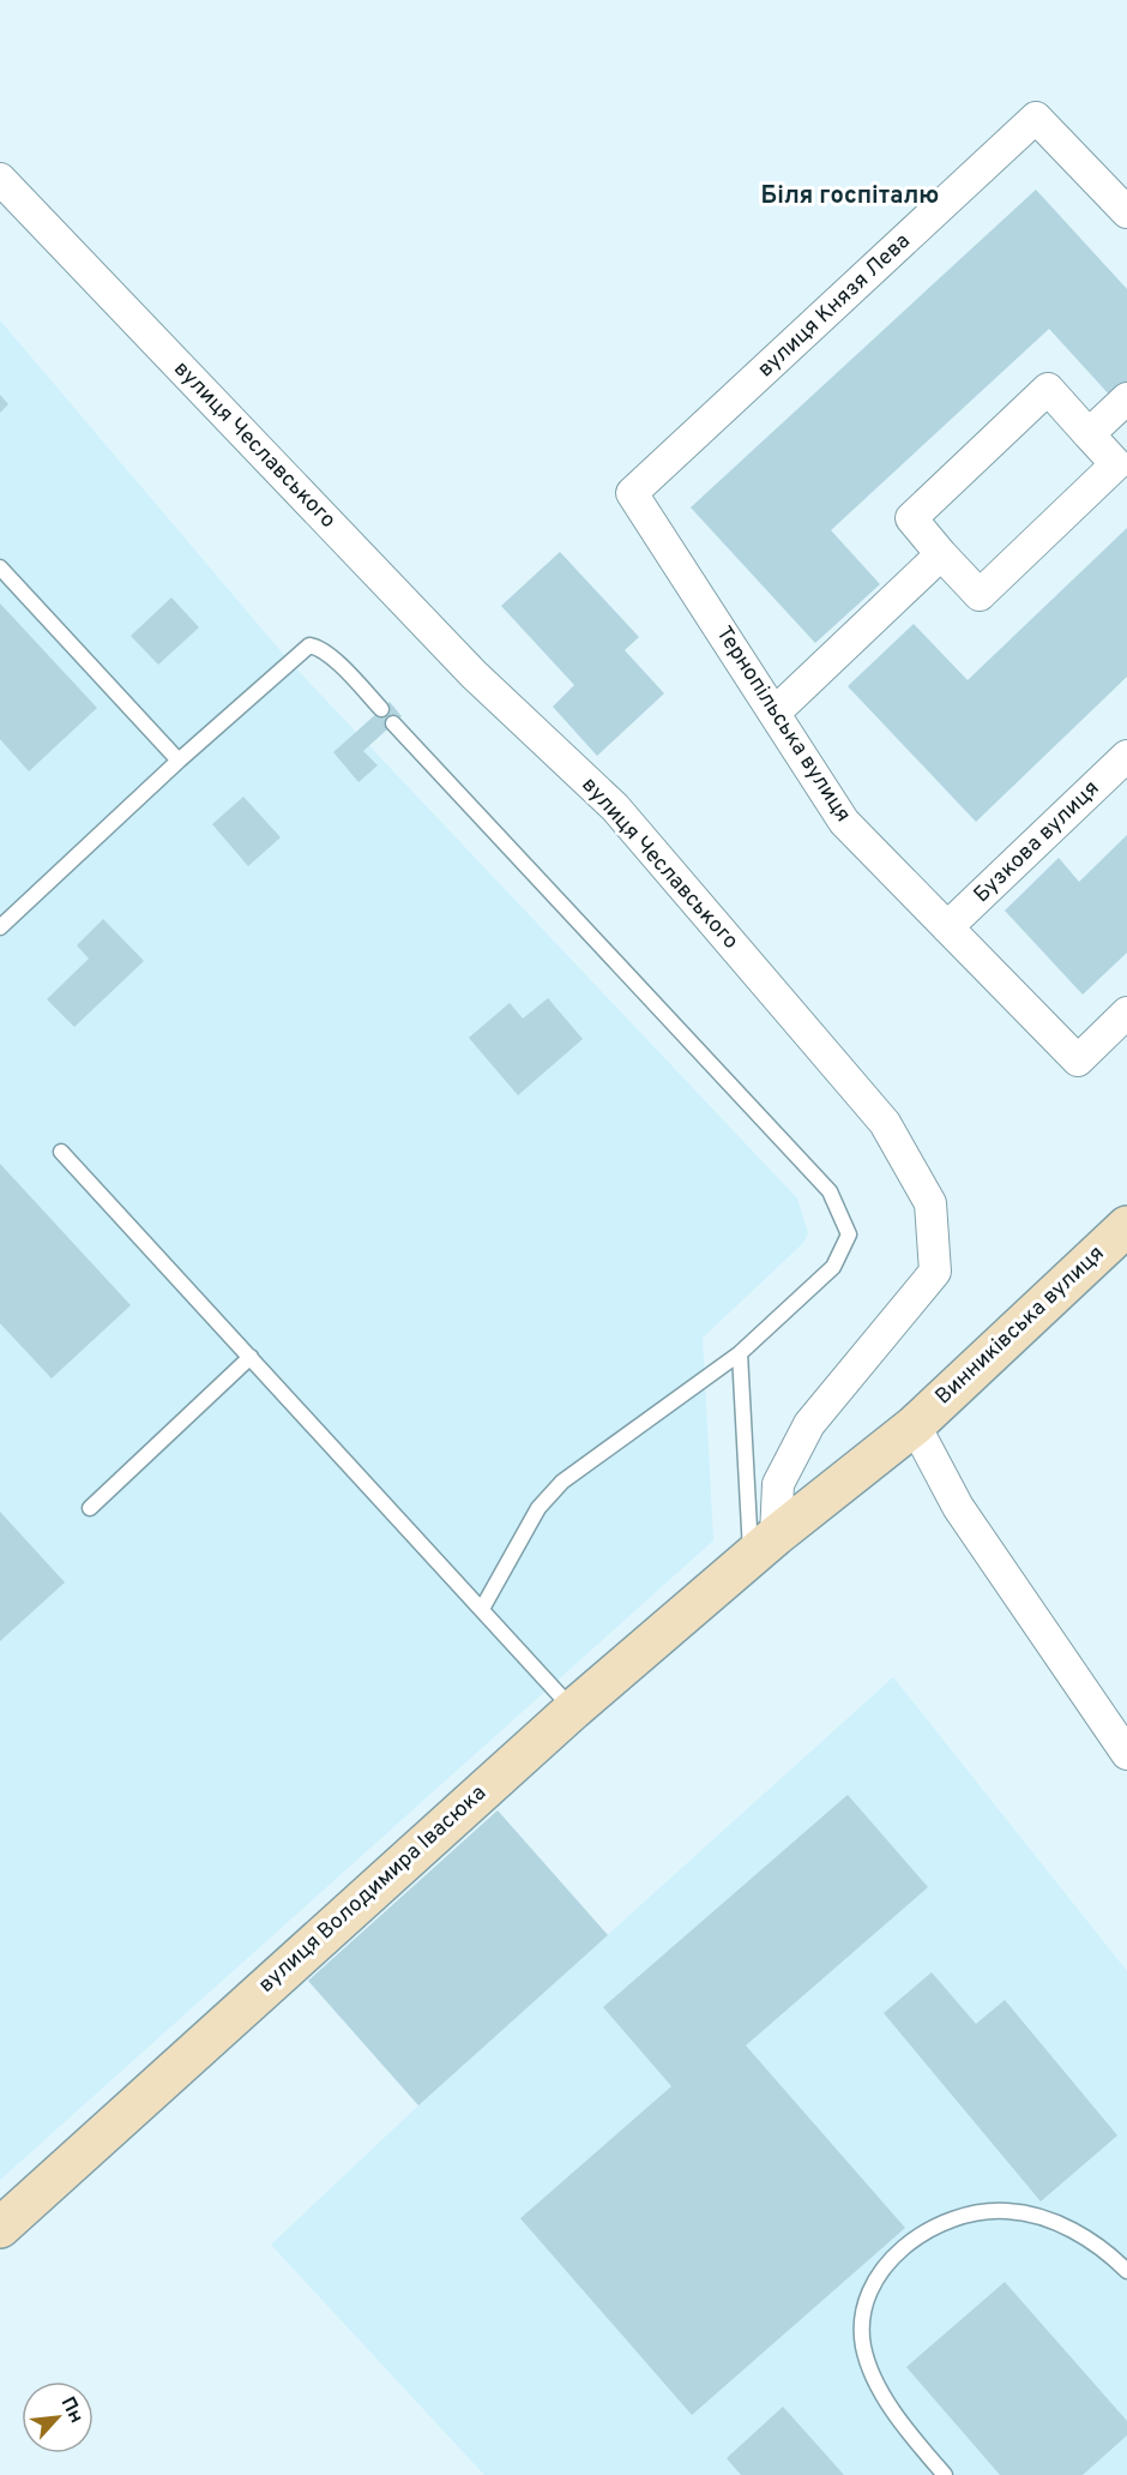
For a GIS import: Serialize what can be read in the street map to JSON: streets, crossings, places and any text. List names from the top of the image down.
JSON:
{
  "streets": {
    "main road": ["Винниківська вулиця", "вулиця Володимира Івасюка"],
    "street": [
      "вулиця Князя Лева",
      "вулиця Чеславського",
      "Тернопільська вулиця",
      "Бузкова вулиця"
    ]
  },
  "crossings": [
    ["вулиця Князя Лева", "Тернопільська вулиця"],
    ["вулиця Чеславського", "Винниківська вулиця"],
    ["вулиця Чеславського", "вулиця Володимира Івасюка"],
    ["Тернопільська вулиця", "Бузкова вулиця"],
    ["Винниківська вулиця", "вулиця Володимира Івасюка"]
  ],
  "districts": ["Біля госпіталю"],
  "north": "top right"
}
